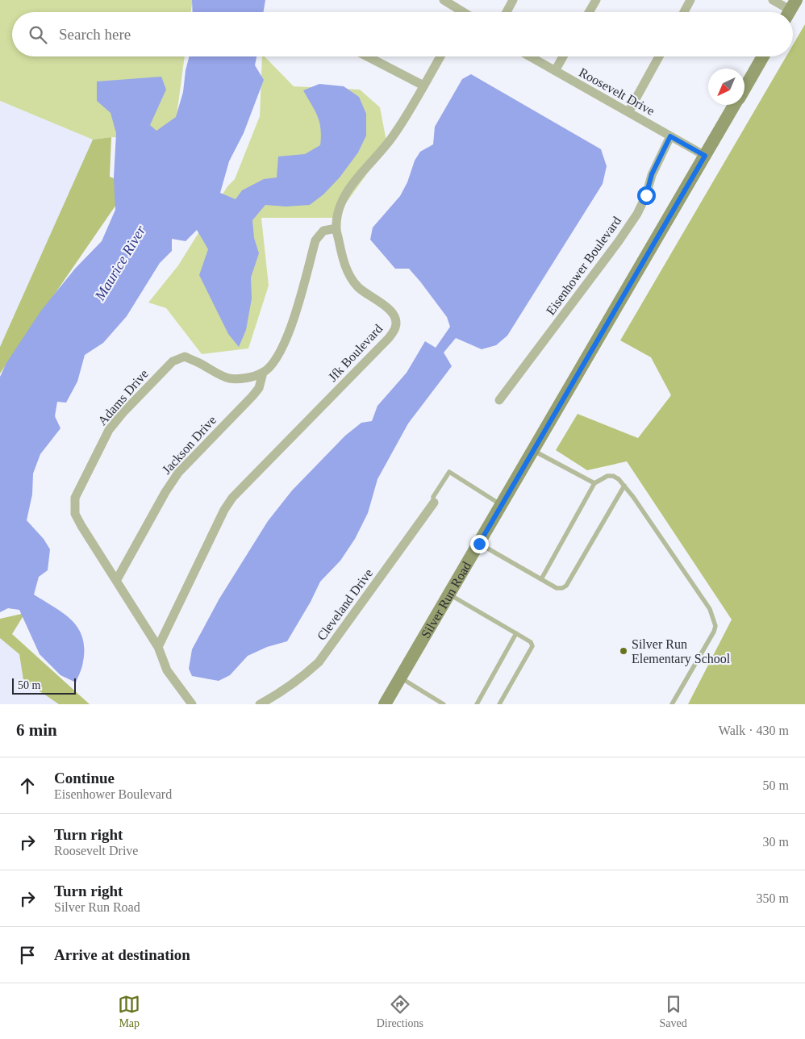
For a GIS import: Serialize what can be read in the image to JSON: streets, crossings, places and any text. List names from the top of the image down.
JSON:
{
  "streets": {
    "main road": ["Silver Run Road"],
    "street": [
      "Roosevelt Drive",
      "Eisenhower Boulevard",
      "Jfk Boulevard",
      "Adams Drive",
      "Jackson Drive",
      "Cleveland Drive"
    ]
  },
  "crossings": [
    ["Roosevelt Drive", "Eisenhower Boulevard"],
    ["Roosevelt Drive", "Silver Run Road"],
    ["Jfk Boulevard", "Adams Drive"],
    ["Adams Drive", "Jackson Drive"]
  ],
  "water": ["Maurice River"],
  "places": ["Silver Run Elementary School"],
  "scale_bar": "50 m",
  "north": "bottom left",
  "page": {
    "search": "Search here",
    "scale": "50 m",
    "heading": ["6 min", "Walk · 430 m"],
    "list": [
      ["Continue", "Eisenhower Boulevard", "50 m"],
      ["Turn right", "Roosevelt Drive", "30 m"],
      ["Turn right", "Silver Run Road", "350 m"],
      "Arrive at destination"
    ],
    "nav": ["Map", "Directions", "Saved"]
  }
}
